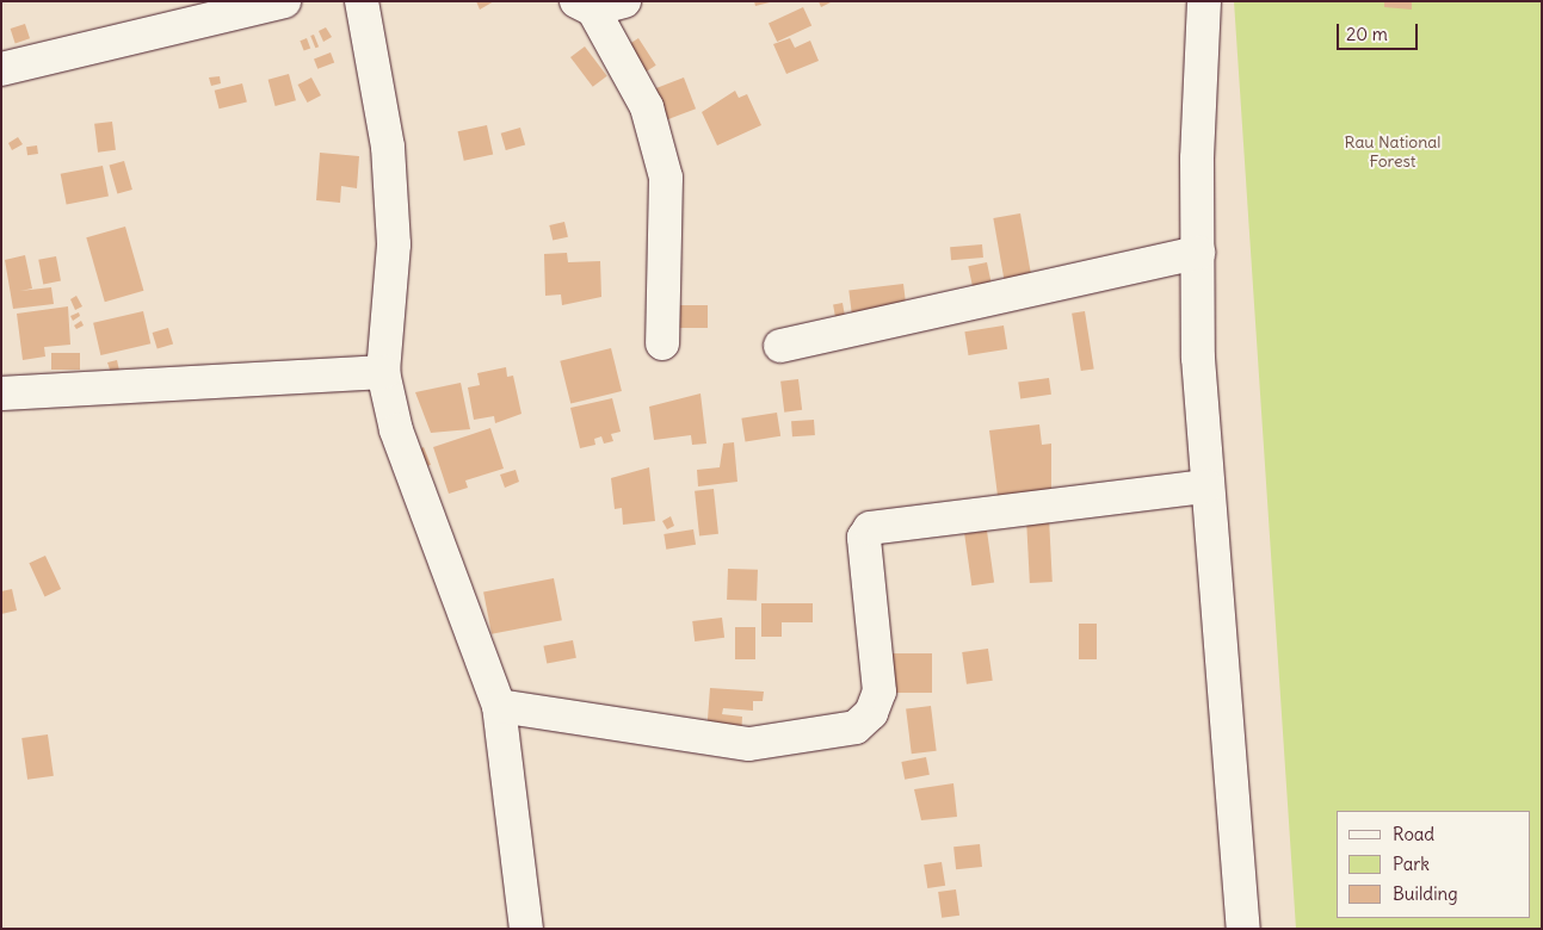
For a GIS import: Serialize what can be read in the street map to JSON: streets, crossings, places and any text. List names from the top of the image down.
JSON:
{
  "parks": ["Rau National Forest"],
  "legend": ["Road", "Park", "Building"],
  "scale_bar": "20 m"
}
